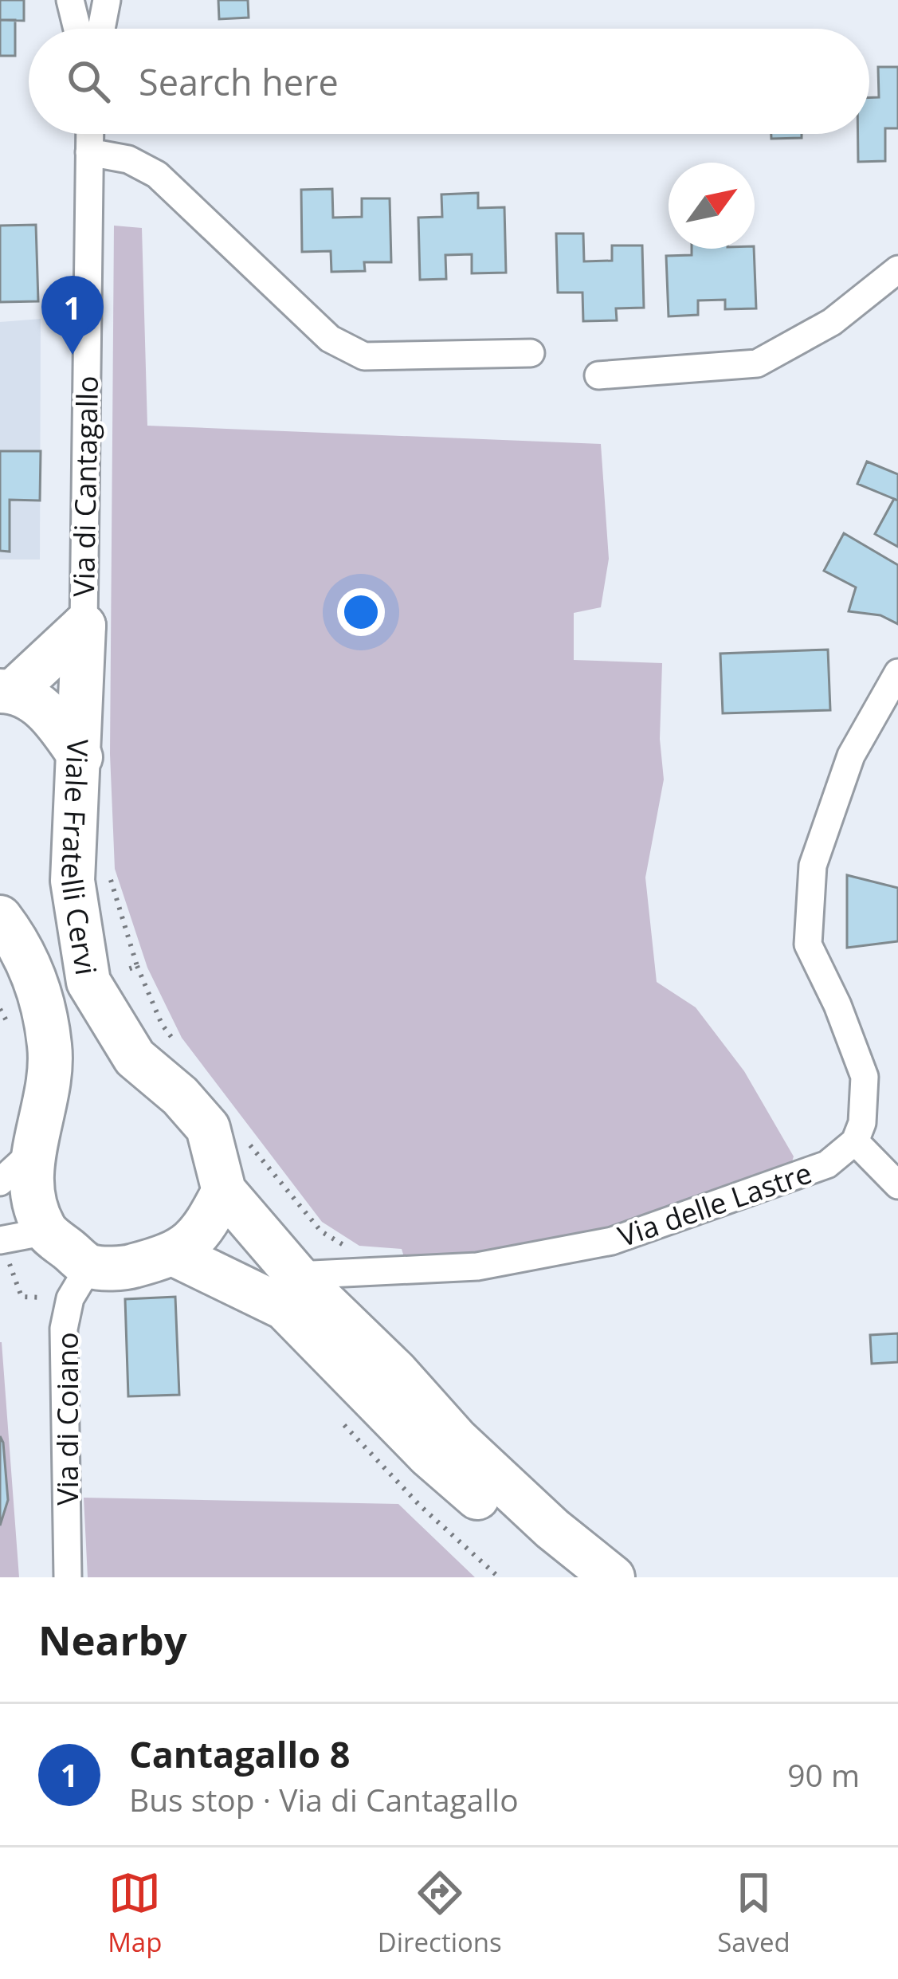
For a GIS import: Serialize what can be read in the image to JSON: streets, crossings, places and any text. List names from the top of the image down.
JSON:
{
  "streets": {
    "main road": ["Viale Fratelli Cervi"],
    "street": ["Via di Cantagallo", "Via delle Lastre", "Via di Coiano"]
  },
  "crossings": [
    ["Viale Fratelli Cervi", "Via delle Lastre"]
  ],
  "north": "top right",
  "page": {
    "search": "Search here",
    "pins": "1",
    "heading": "Nearby",
    "list": [
      {
        "mark": "1",
        "name": "Cantagallo 8",
        "note": "Bus stop · Via di Cantagallo",
        "value": "90 m"
      }
    ],
    "nav": ["Map", "Directions", "Saved"]
  }
}
